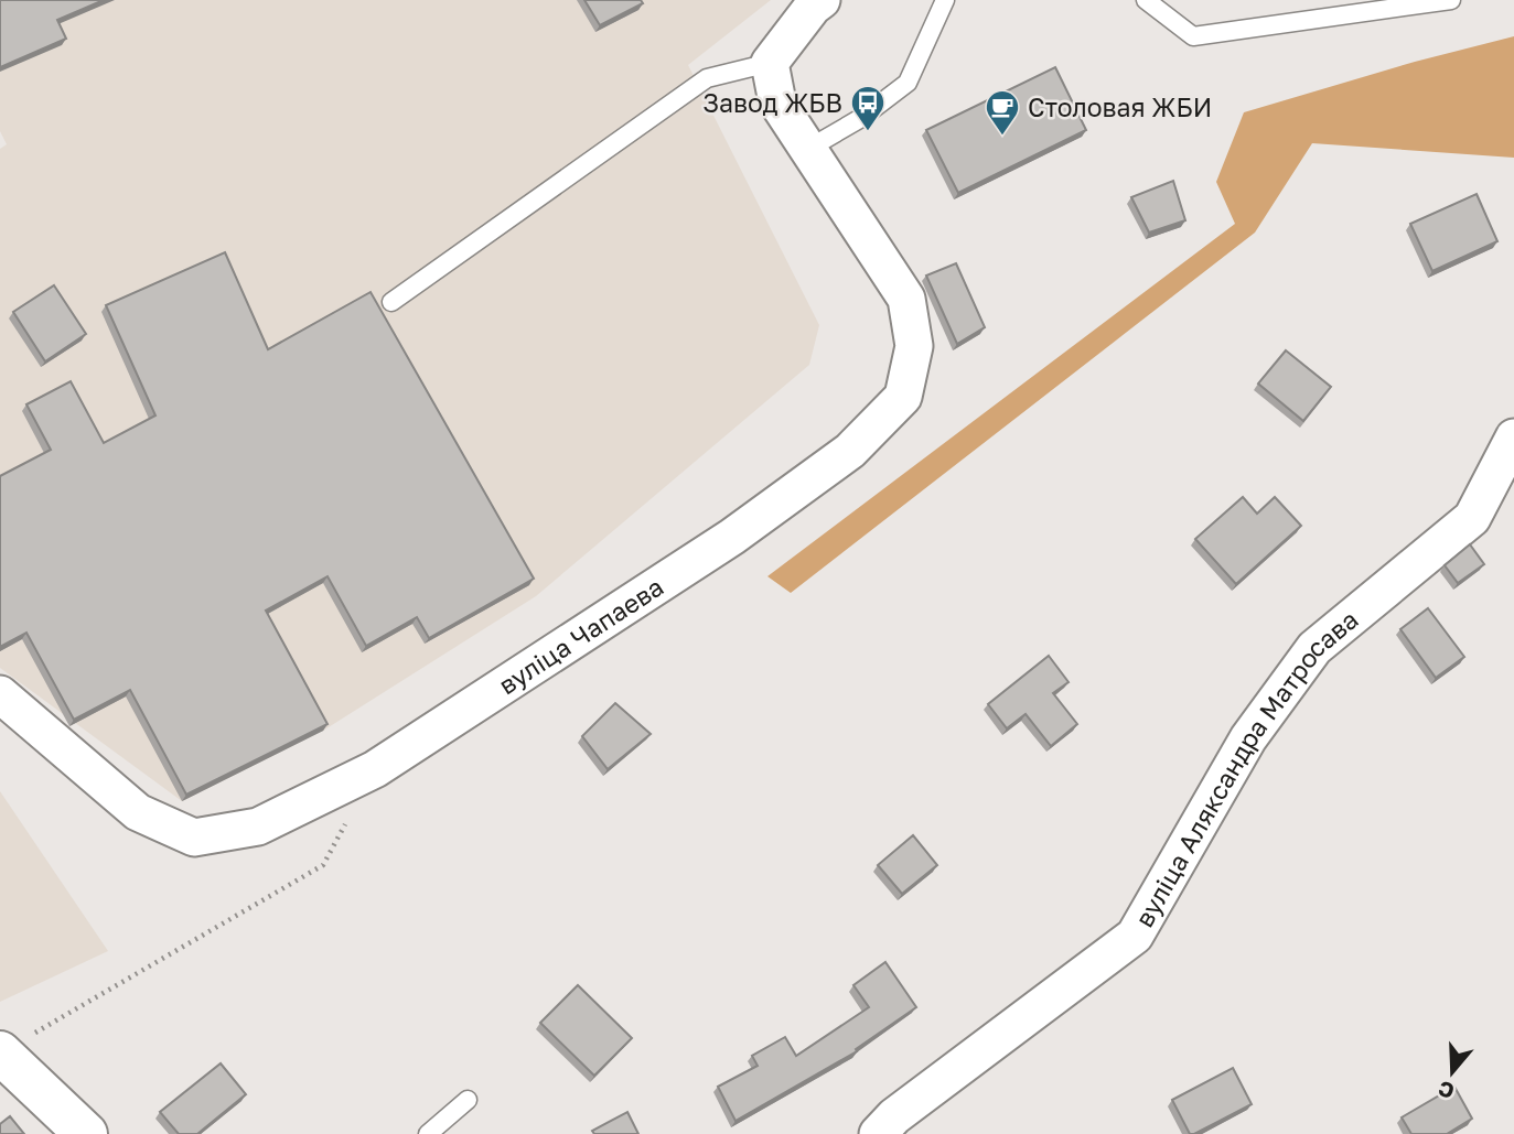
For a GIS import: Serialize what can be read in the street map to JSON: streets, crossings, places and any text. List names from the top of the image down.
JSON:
{
  "streets": {
    "street": ["вуліца Чапаева", "вуліца Аляксандра Матросава"]
  },
  "places": {
    "bus stop": ["Завод ЖБВ"],
    "cafe": ["Столовая ЖБИ"]
  },
  "north": "bottom"
}
